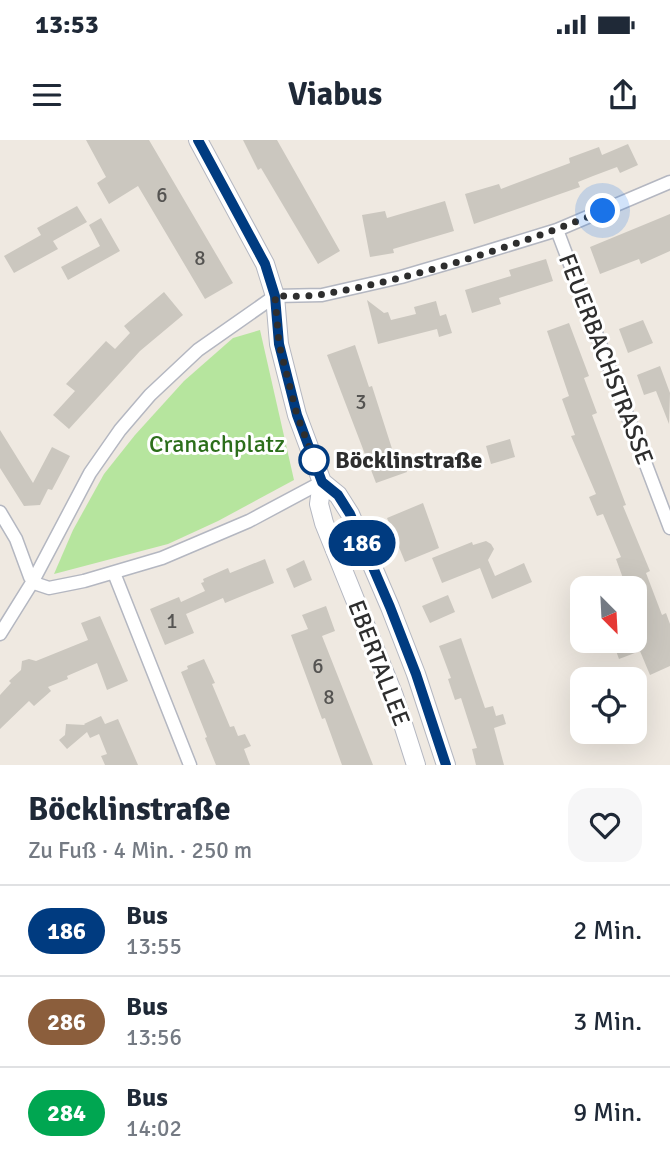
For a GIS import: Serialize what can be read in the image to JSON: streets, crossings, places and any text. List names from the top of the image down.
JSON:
{
  "streets": {
    "main road": ["EBERTALLEE"],
    "street": ["FEUERBACHSTRASSE"]
  },
  "parks": ["Cranachplatz"],
  "places": ["Böcklinstraße"],
  "lines": ["bus line 186"],
  "house_numbers": [
    "6",
    "8",
    "3",
    "1",
    "6",
    "8"
  ],
  "north": "bottom right",
  "page": {
    "status": "13:53",
    "header": "Viabus",
    "on_map": "186",
    "heading": ["Böcklinstraße", "Zu Fuß · 4 Min. · 250 m"],
    "list": [
      {
        "mark": "186",
        "name": "Bus",
        "note": "13:55",
        "value": "2 Min."
      },
      {
        "mark": "286",
        "name": "Bus",
        "note": "13:56",
        "value": "3 Min."
      },
      {
        "mark": "284",
        "name": "Bus",
        "note": "14:02",
        "value": "9 Min."
      }
    ]
  }
}
